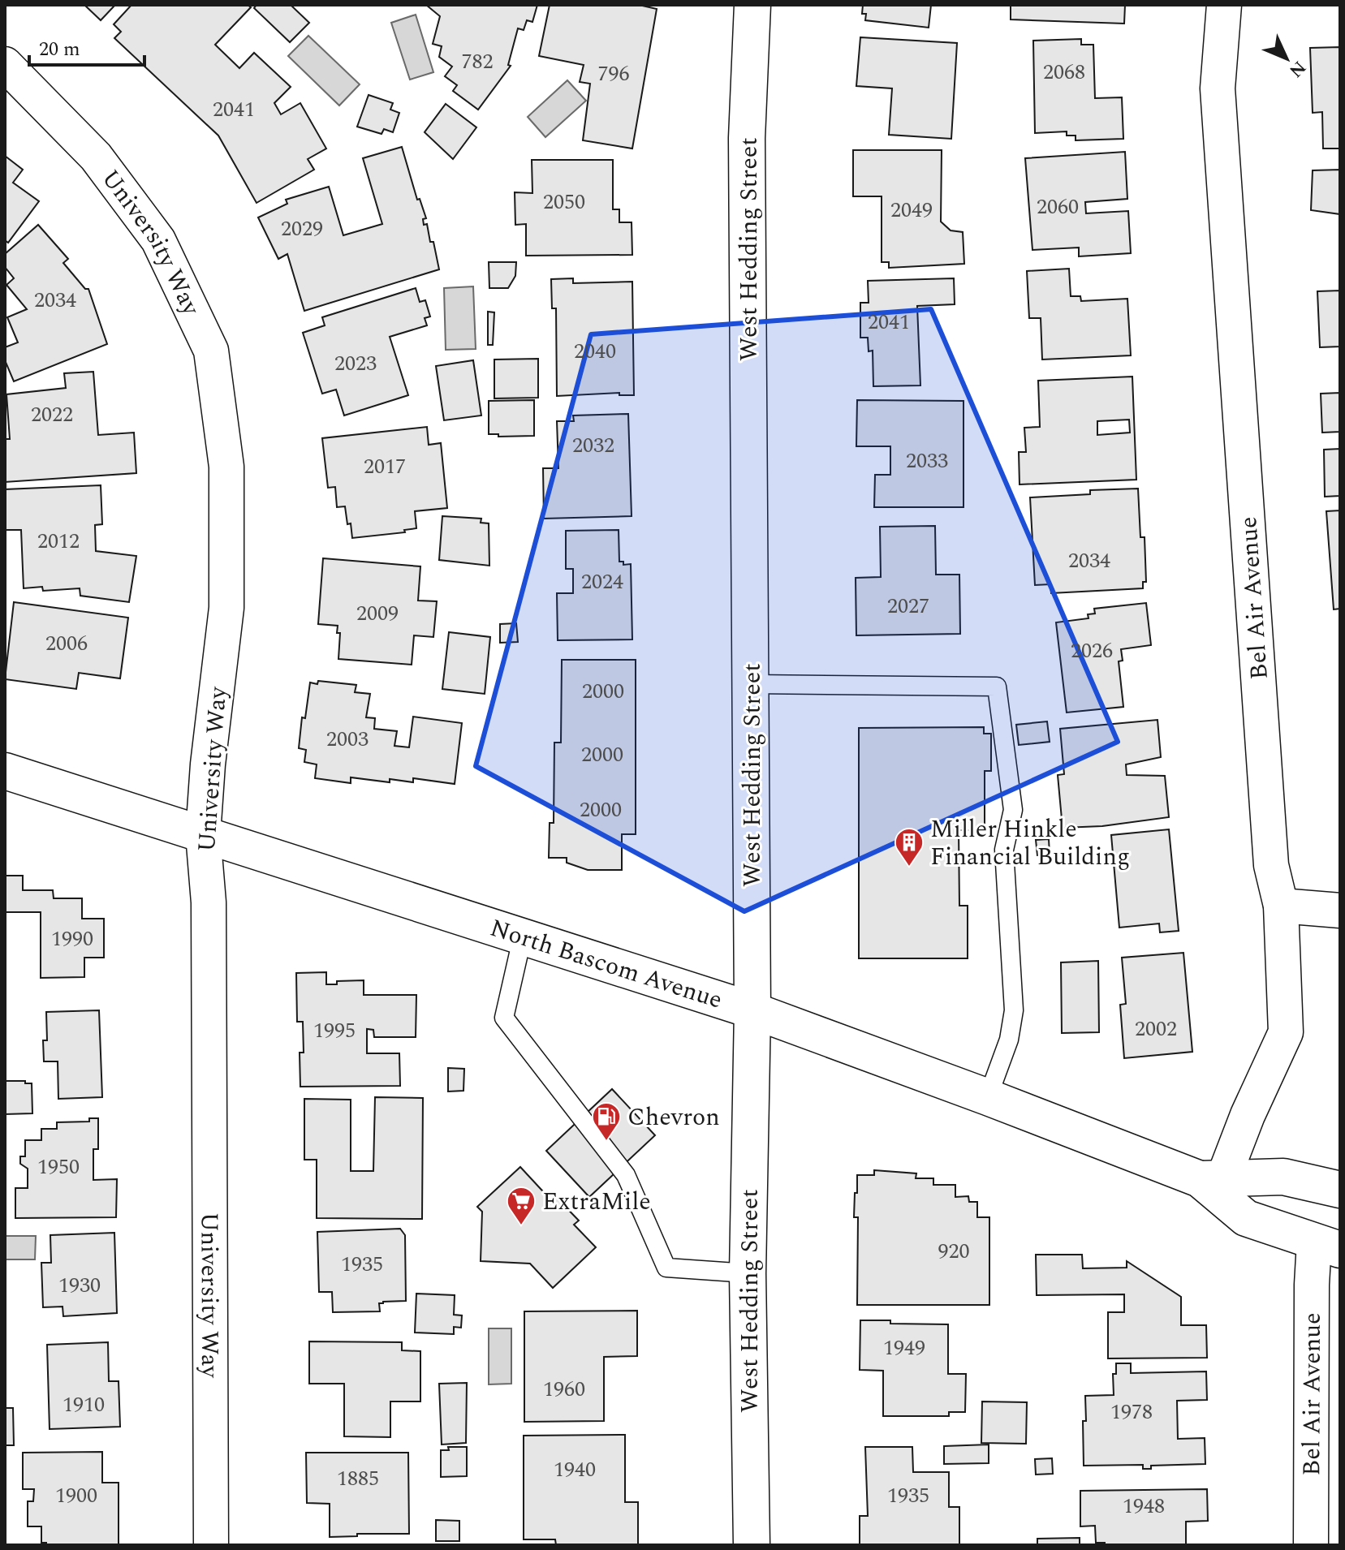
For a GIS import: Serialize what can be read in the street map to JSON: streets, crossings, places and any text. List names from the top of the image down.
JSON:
{
  "streets": {
    "main road": ["West Hedding Street", "North Bascom Avenue"],
    "street": ["University Way", "Bel Air Avenue"]
  },
  "crossings": [
    ["University Way", "North Bascom Avenue"],
    ["West Hedding Street", "North Bascom Avenue"],
    ["Bel Air Avenue", "North Bascom Avenue"]
  ],
  "places": {
    "building": ["Miller Hinkle Financial Building"],
    "fuel station": ["Chevron"],
    "supermarket": ["ExtraMile"]
  },
  "house_numbers": [
    "782",
    "2068",
    "796",
    "2041",
    "2050",
    "2060",
    "2049",
    "2029",
    "2034",
    "2041",
    "2040",
    "2023",
    "2022",
    "2032",
    "2033",
    "2017",
    "2012",
    "2034",
    "2024",
    "2027",
    "2009",
    "2006",
    "2026",
    "2000",
    "2003",
    "2000",
    "2000",
    "1990",
    "2002",
    "1995",
    "1950",
    "920",
    "1935",
    "1930",
    "1949",
    "1960",
    "1910",
    "1978",
    "1940",
    "1885",
    "1900",
    "1935",
    "1948"
  ],
  "scale_bar": "20 m",
  "north": "bottom right"
}
